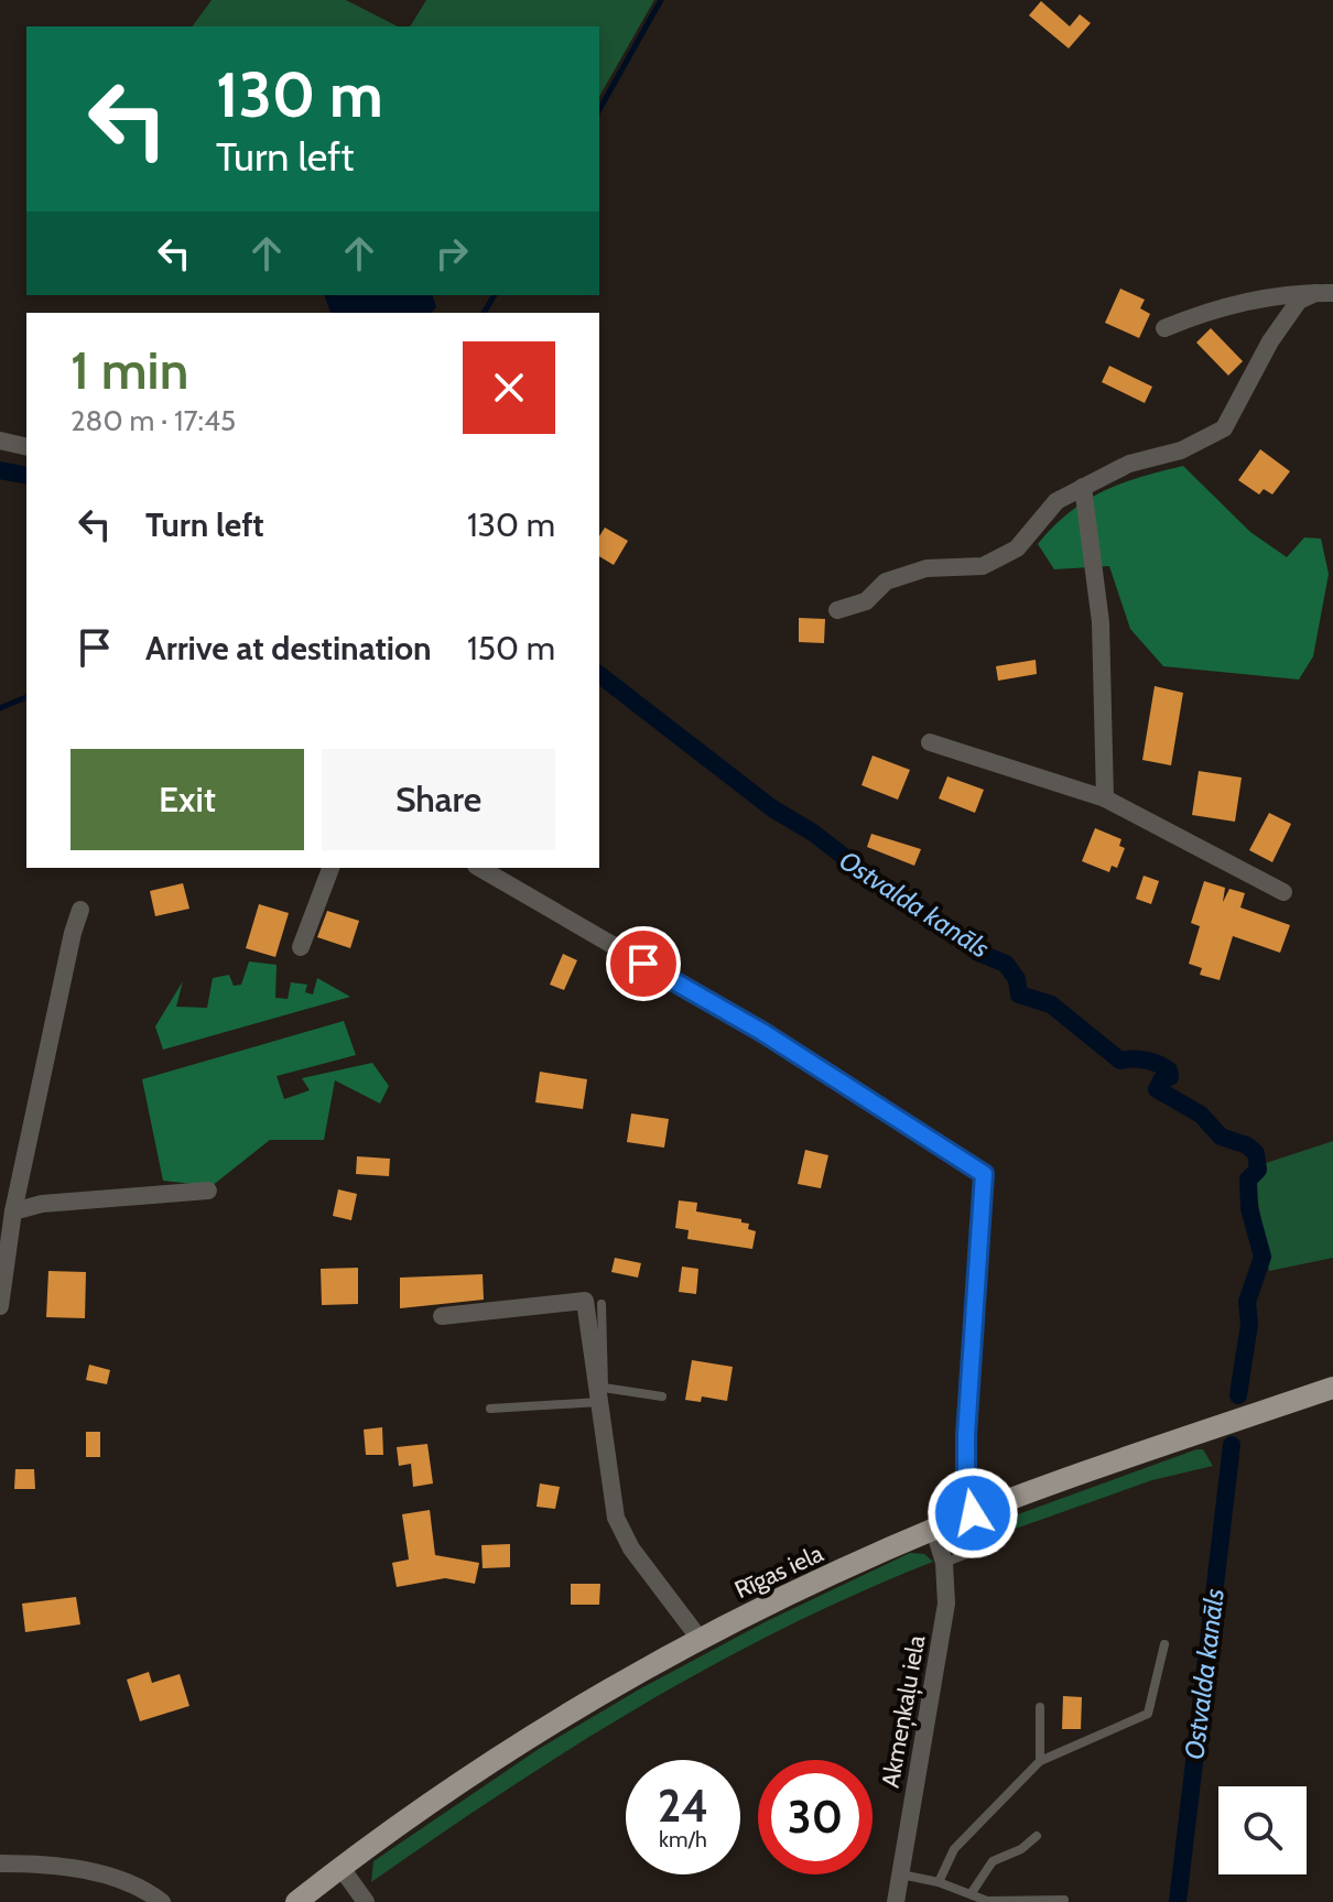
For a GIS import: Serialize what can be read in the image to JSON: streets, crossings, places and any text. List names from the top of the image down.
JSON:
{
  "streets": {
    "main road": ["Rīgas iela"],
    "street": ["Akmeņkaļu iela"]
  },
  "crossings": [
    ["Rīgas iela", "Akmeņkaļu iela"]
  ],
  "water": ["Ostvalda kanāls"],
  "page": {
    "turn": ["130 m", "Turn left"],
    "heading": ["1 min", "280 m · 17:45"],
    "list": [
      {
        "name": "Turn left",
        "value": "130 m"
      },
      {
        "name": "Arrive at destination",
        "value": "150 m"
      }
    ],
    "buttons": ["Exit", "Share"],
    "speed": "24 km/h",
    "limit": "30"
  }
}
